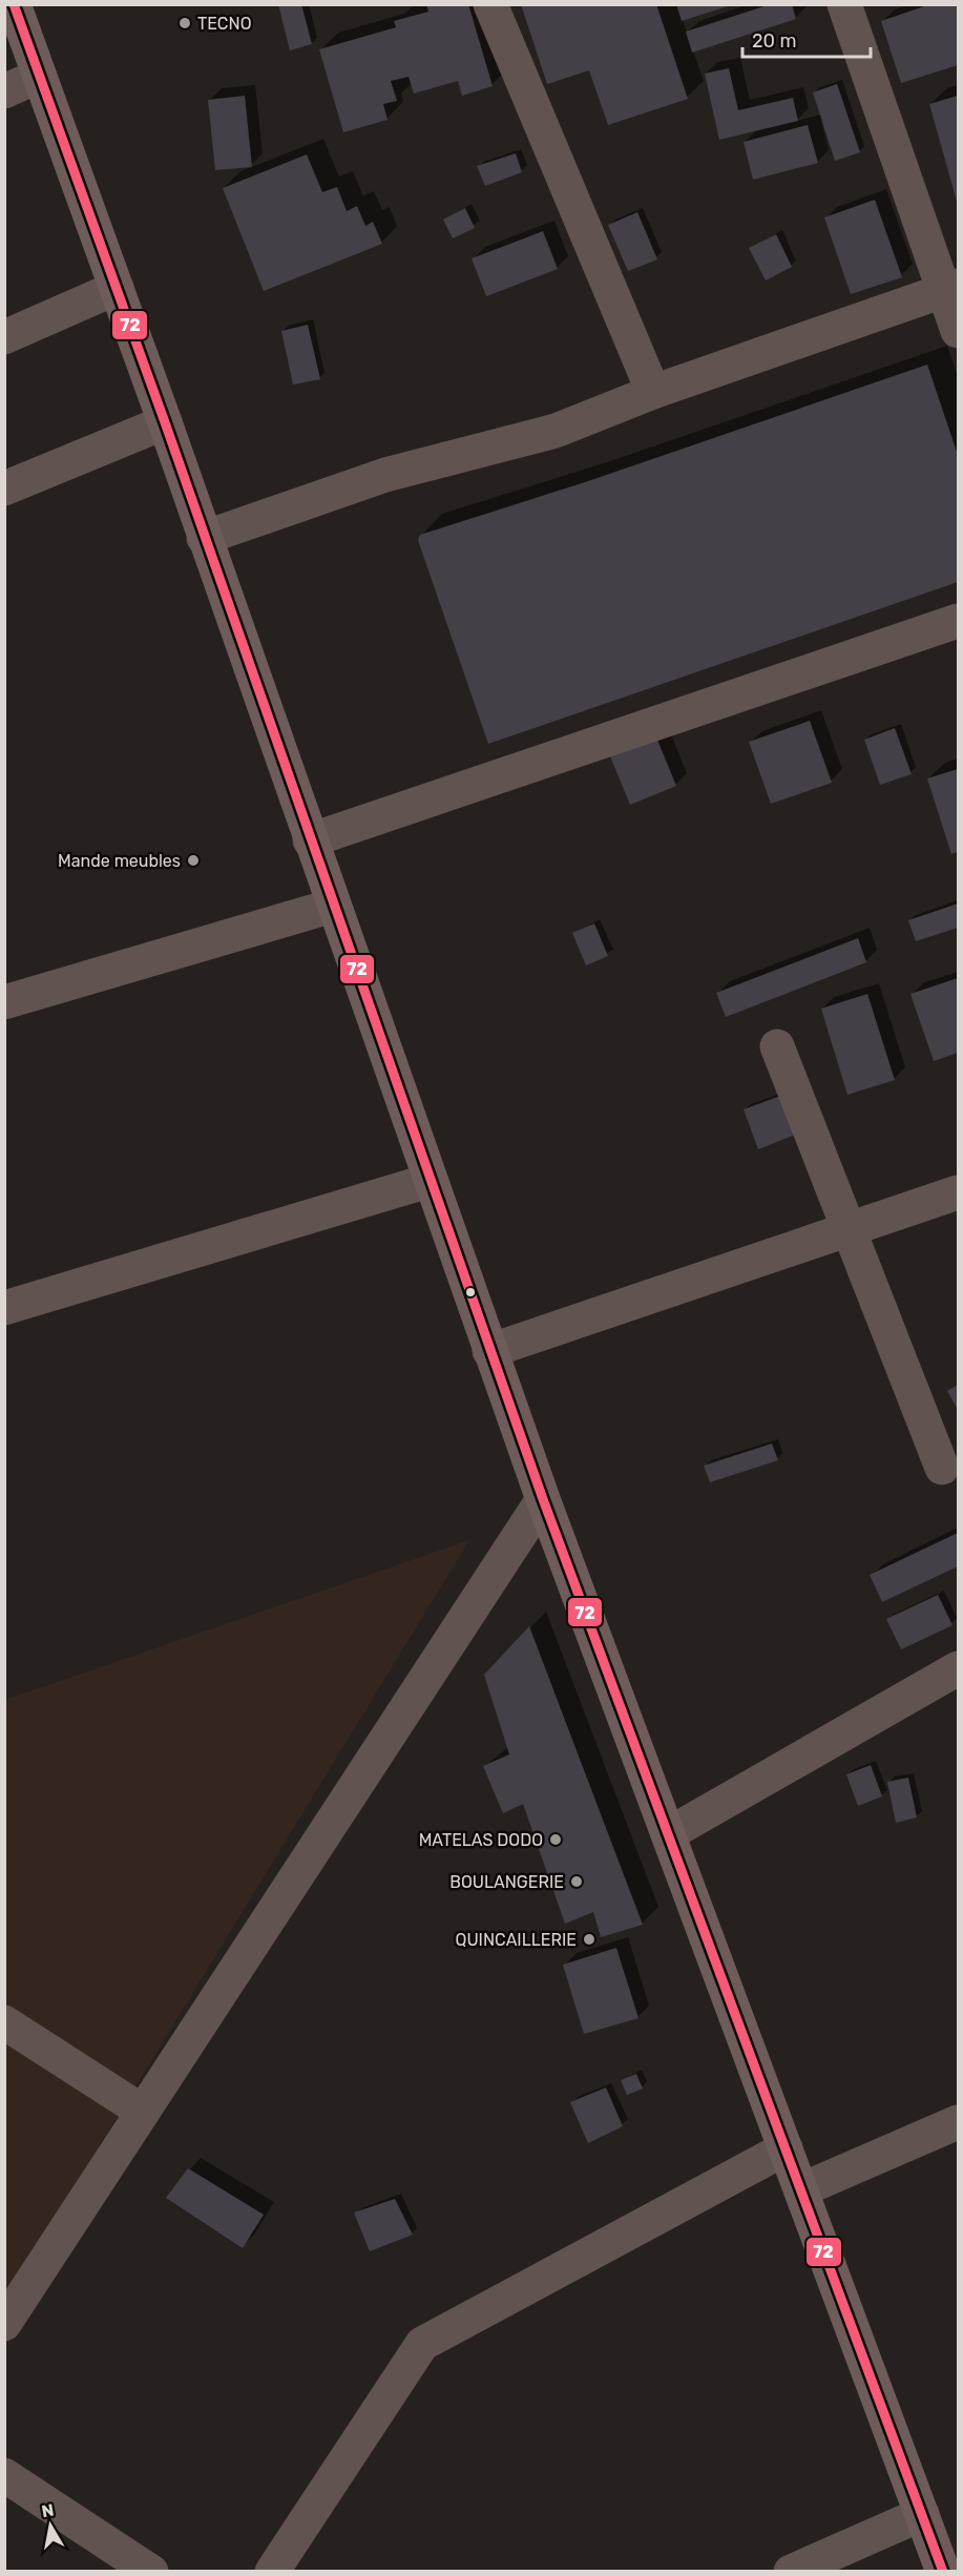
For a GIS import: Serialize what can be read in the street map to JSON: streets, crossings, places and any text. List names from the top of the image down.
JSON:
{
  "places": [
    "TECNO",
    "Mande meubles",
    "MATELAS DODO",
    "BOULANGERIE",
    "QUINCAILLERIE"
  ],
  "lines": ["transit line 72"],
  "scale_bar": "20 m",
  "north": "top"
}
